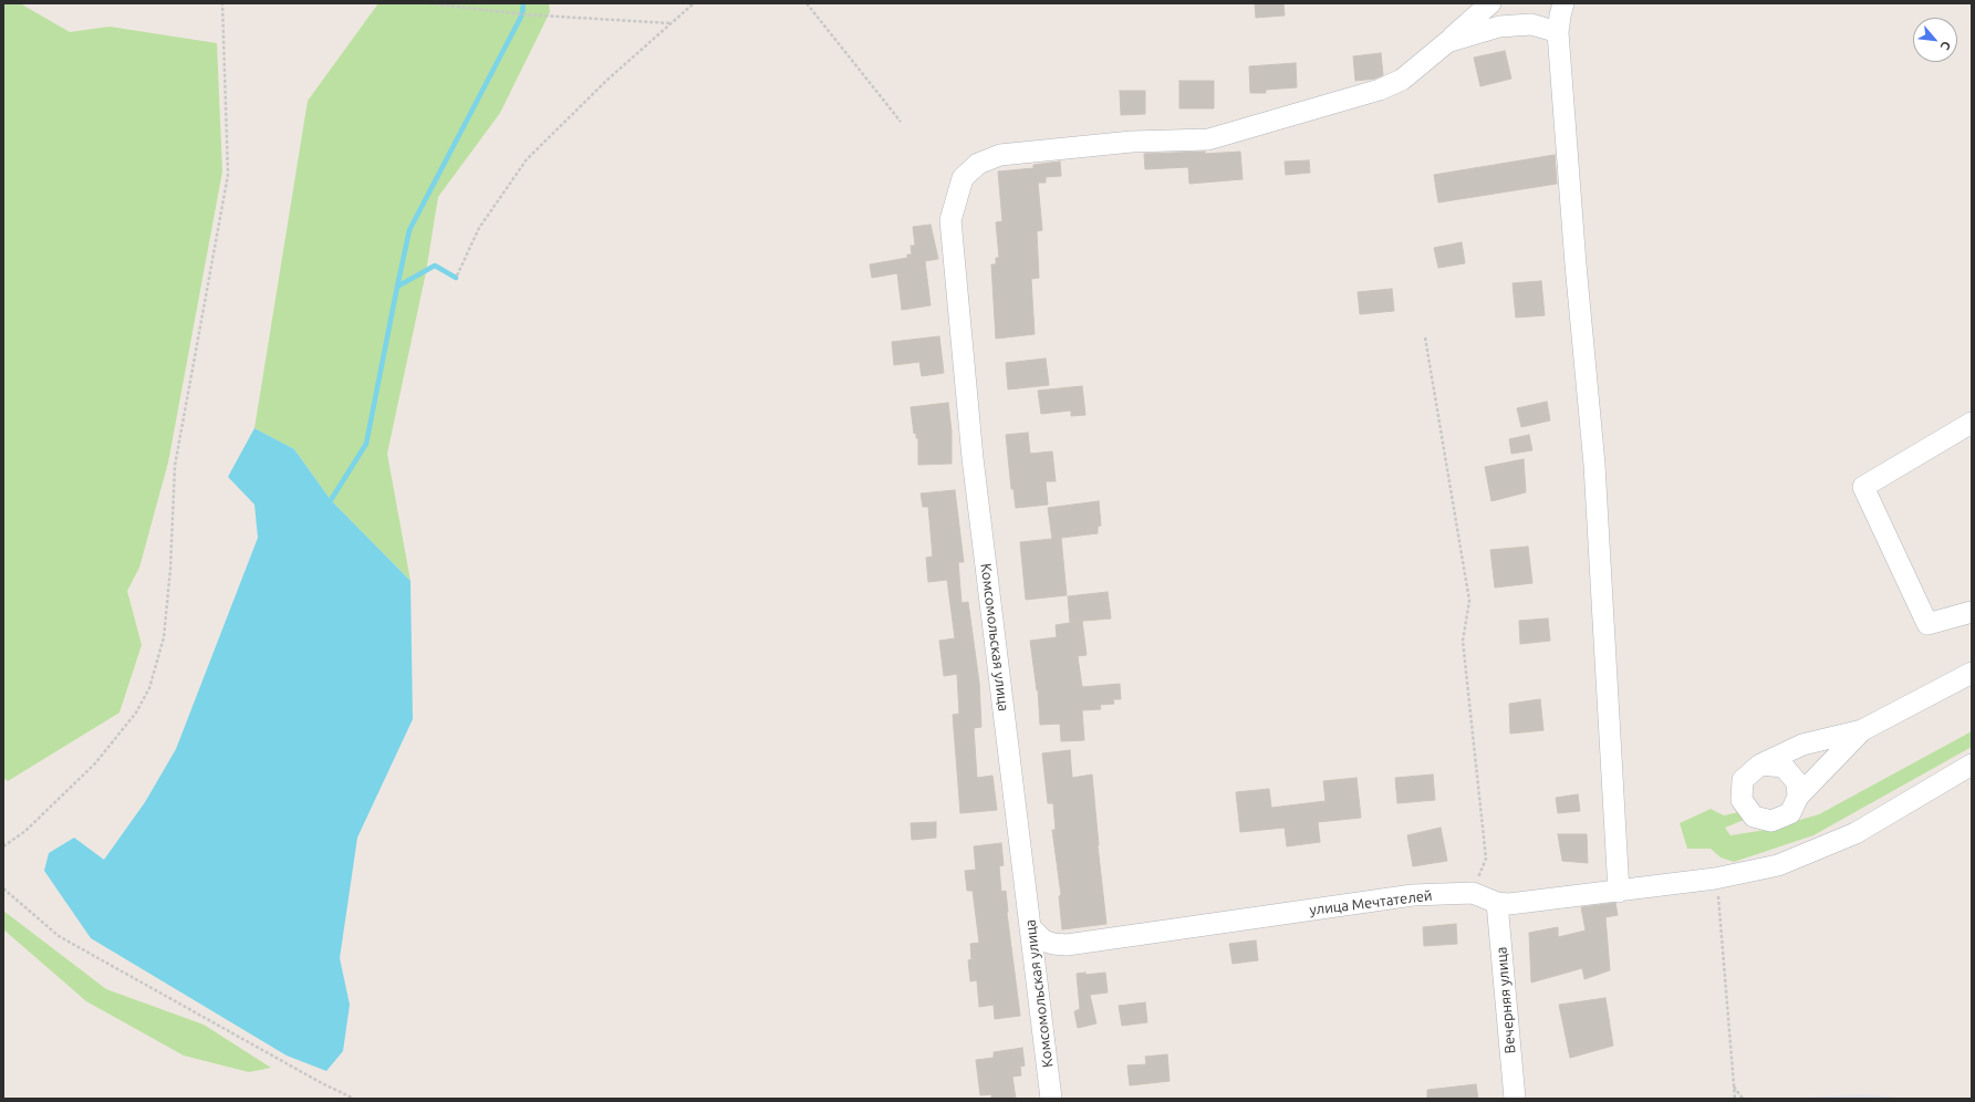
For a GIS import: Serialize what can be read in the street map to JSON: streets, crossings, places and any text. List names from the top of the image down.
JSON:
{
  "streets": {
    "street": ["Комсомольская улица", "улица Мечтателей", "Вечерняя улица"]
  },
  "crossings": [
    ["Комсомольская улица", "улица Мечтателей"],
    ["улица Мечтателей", "Вечерняя улица"]
  ],
  "north": "bottom right"
}
